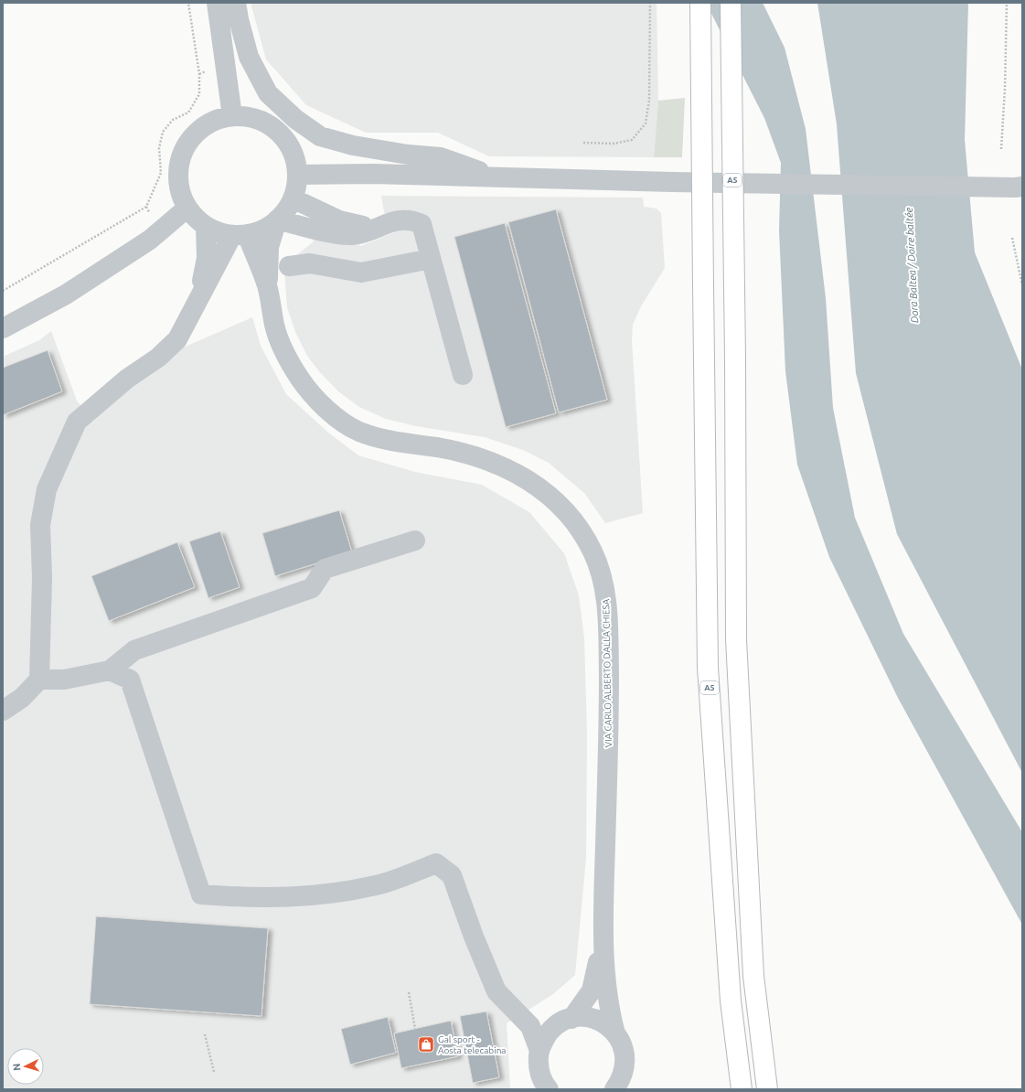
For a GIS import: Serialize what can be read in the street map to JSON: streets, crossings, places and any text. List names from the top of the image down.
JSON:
{
  "streets": {
    "highway": ["A5"],
    "street": ["VIA CARLO ALBERTO DALLA CHIESA"]
  },
  "water": ["Dora Baltea / Doire baltée"],
  "places": {
    "shop": ["Gal sport - Aosta telecabina"]
  },
  "north": "left"
}
